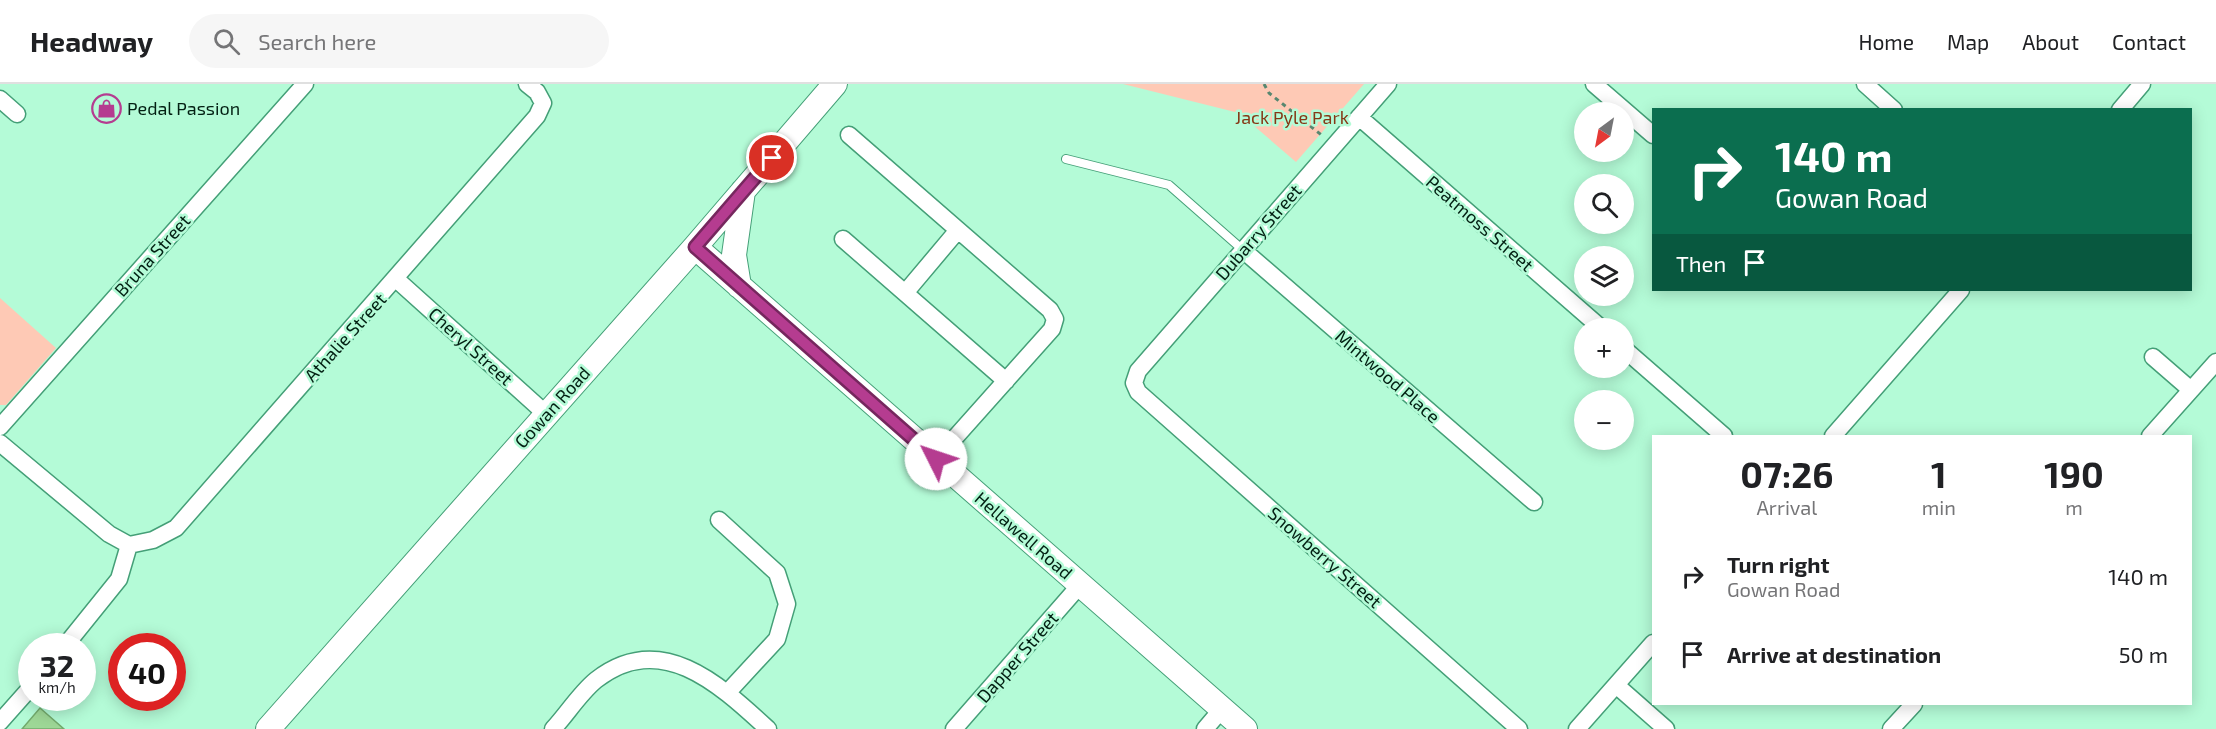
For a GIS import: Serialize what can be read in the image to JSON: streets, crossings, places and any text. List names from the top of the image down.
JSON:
{
  "streets": {
    "main road": ["Gowan Road", "Hellawell Road"],
    "street": [
      "Peatmoss Street",
      "Dubarry Street",
      "Bruna Street",
      "Athalie Street",
      "Cheryl Street",
      "Mintwood Place",
      "Snowberry Street",
      "Dapper Street"
    ]
  },
  "crossings": [
    ["Peatmoss Street", "Dubarry Street"],
    ["Dubarry Street", "Mintwood Place"],
    ["Dubarry Street", "Snowberry Street"],
    ["Athalie Street", "Cheryl Street"],
    ["Cheryl Street", "Gowan Road"],
    ["Gowan Road", "Hellawell Road"],
    ["Hellawell Road", "Dapper Street"]
  ],
  "parks": ["Jack Pyle Park"],
  "places": {
    "shop": ["Pedal Passion"]
  },
  "north": "bottom left",
  "page": {
    "header": "Headway",
    "search": "Search here",
    "nav": [
      "Home",
      "Map",
      "About",
      "Contact"
    ],
    "map_buttons": ["+", "−"],
    "turn": ["140 m", "Gowan Road"],
    "then": "Then",
    "eta": [
      "07:26",
      "Arrival",
      "1",
      "min",
      "190",
      "m"
    ],
    "list": [
      {
        "name": "Turn right",
        "note": "Gowan Road",
        "value": "140 m"
      },
      {
        "name": "Arrive at destination",
        "value": "50 m"
      }
    ],
    "speed": "32 km/h",
    "limit": "40"
  }
}
